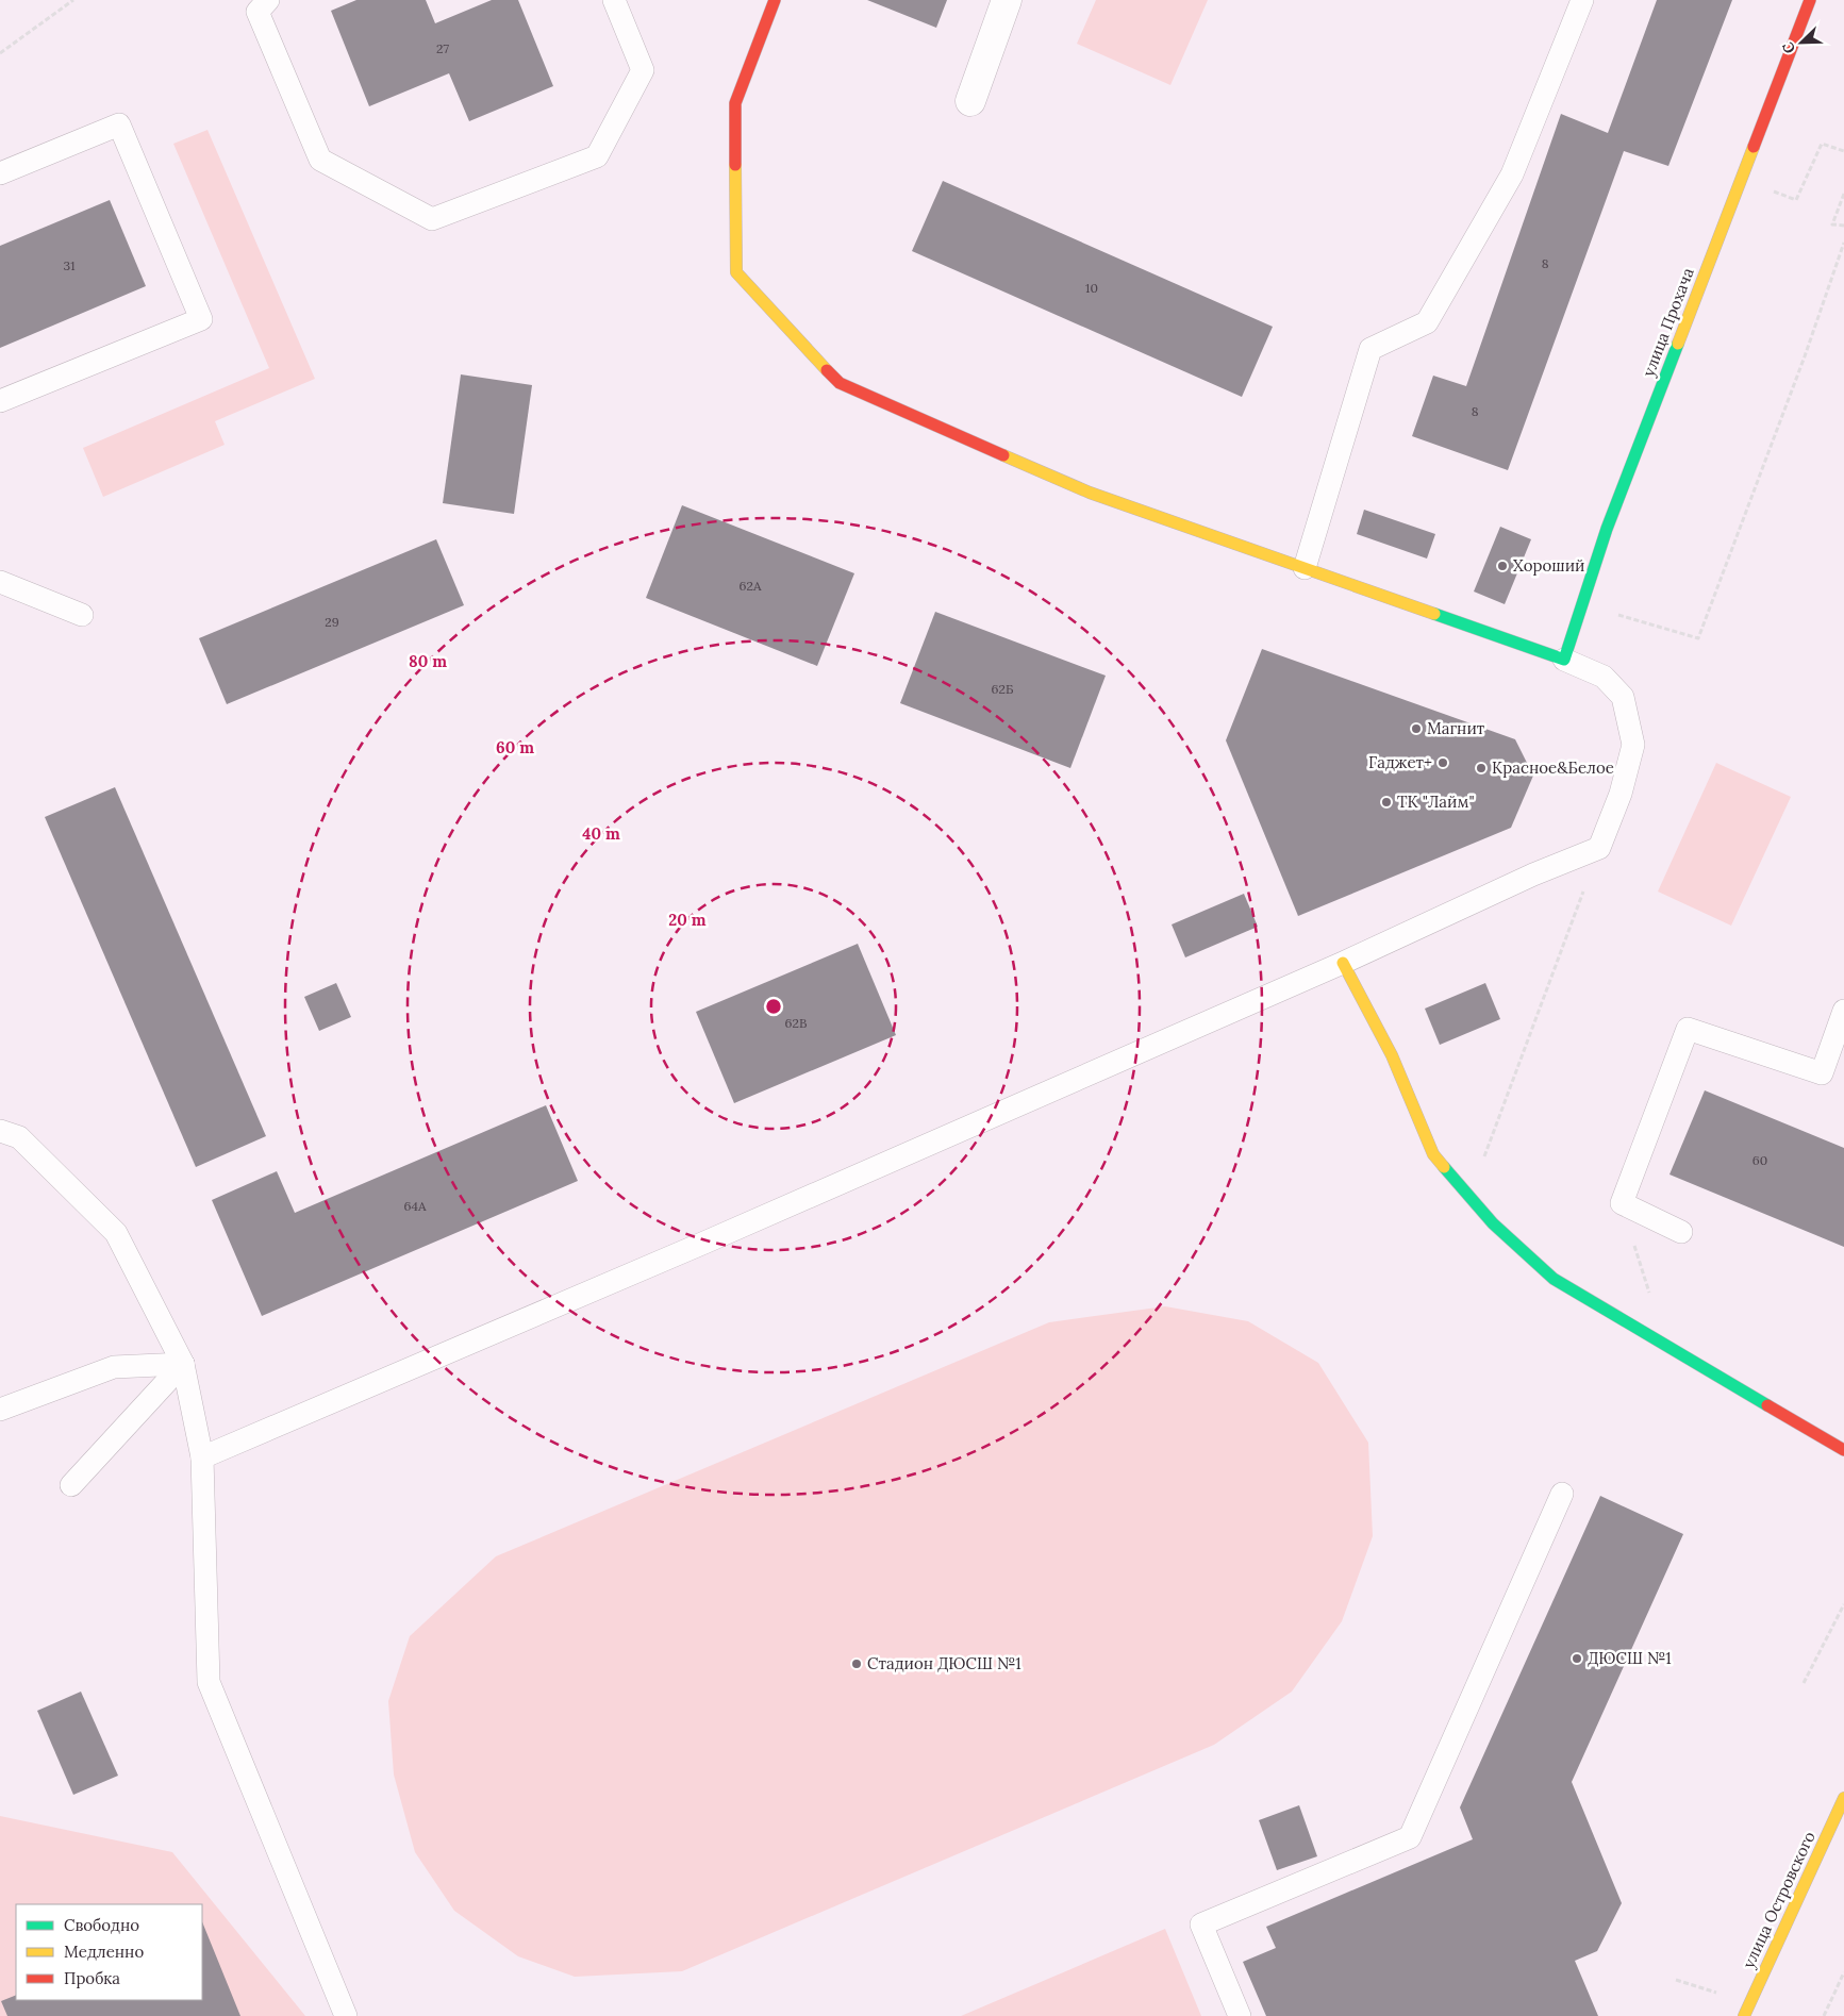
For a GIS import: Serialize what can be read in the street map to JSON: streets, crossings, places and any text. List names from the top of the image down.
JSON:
{
  "streets": {
    "street": ["улица Прохача", "улица Островского"]
  },
  "places": [
    "Хороший",
    "Магнит",
    "Гаджет+",
    "Красное&Белое",
    "ТК \"Лайм\"",
    "ДЮСШ №1",
    "Стадион ДЮСШ №1"
  ],
  "house_numbers": [
    "27",
    "8",
    "31",
    "10",
    "8",
    "62А",
    "29",
    "62Б",
    "62В",
    "60",
    "64А"
  ],
  "legend": ["Свободно", "Медленно", "Пробка"],
  "north": "bottom left",
  "rings": [
    "80 m",
    "60 m",
    "40 m",
    "20 m"
  ]
}
